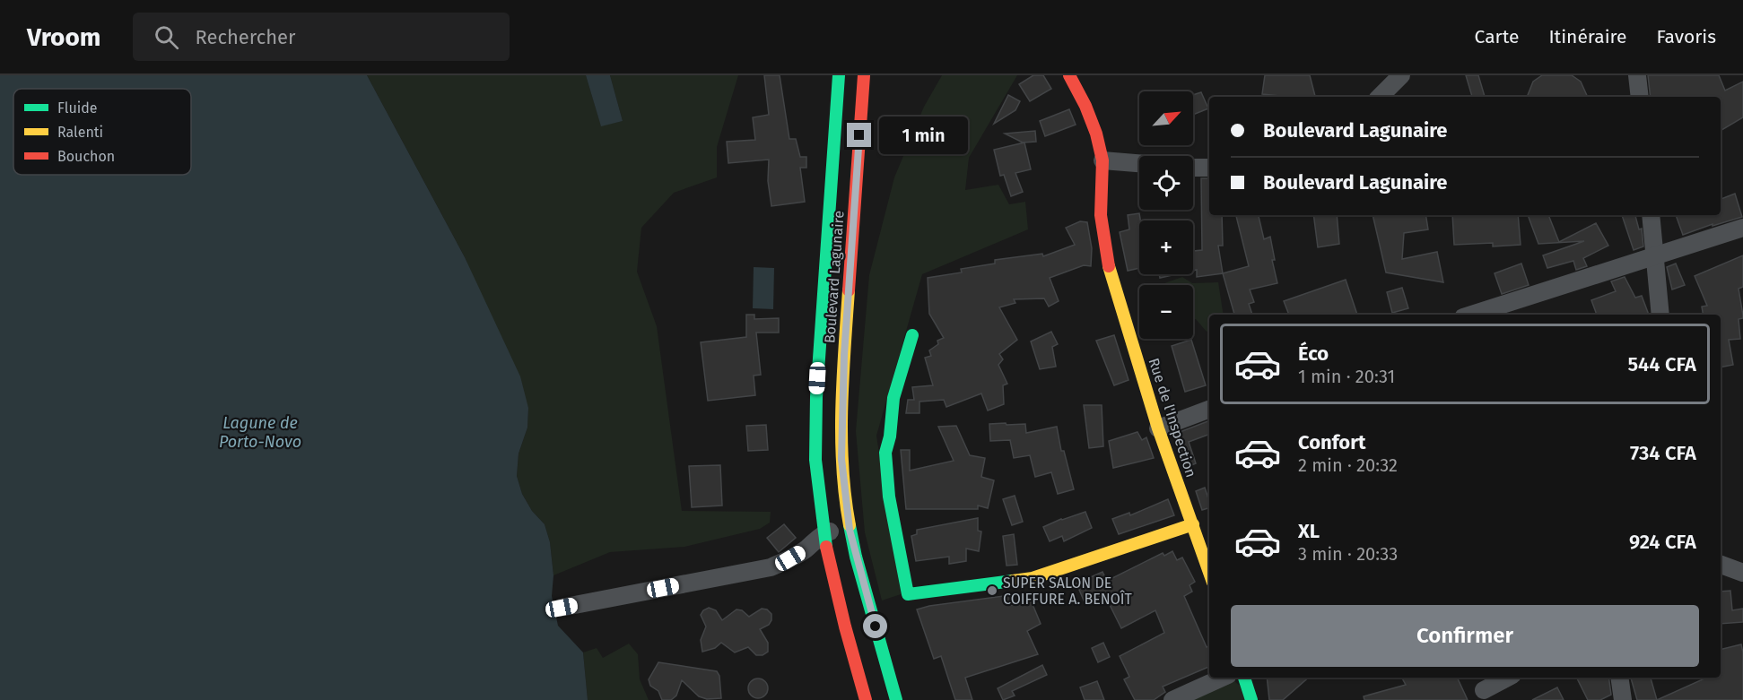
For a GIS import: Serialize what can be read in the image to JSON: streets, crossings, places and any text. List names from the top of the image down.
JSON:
{
  "streets": {
    "main road": ["Boulevard Lagunaire", "Rue de l'Inspection"]
  },
  "water": ["Lagune de Porto-Novo"],
  "places": ["SUPER SALON DE COIFFURE A. BENOÎT"],
  "legend": ["Fluide", "Ralenti", "Bouchon"],
  "north": "top right",
  "page": {
    "header": "Vroom",
    "search": "Rechercher",
    "nav": ["Carte", "Itinéraire", "Favoris"],
    "map_buttons": ["+", "−"],
    "banner": ["Boulevard Lagunaire", "Boulevard Lagunaire"],
    "bubble": "1 min",
    "list": [
      {
        "name": "Éco",
        "note": "1 min · 20:31",
        "value": "544 CFA"
      },
      {
        "name": "Confort",
        "note": "2 min · 20:32",
        "value": "734 CFA"
      },
      {
        "name": "XL",
        "note": "3 min · 20:33",
        "value": "924 CFA"
      }
    ],
    "buttons": "Confirmer"
  }
}
